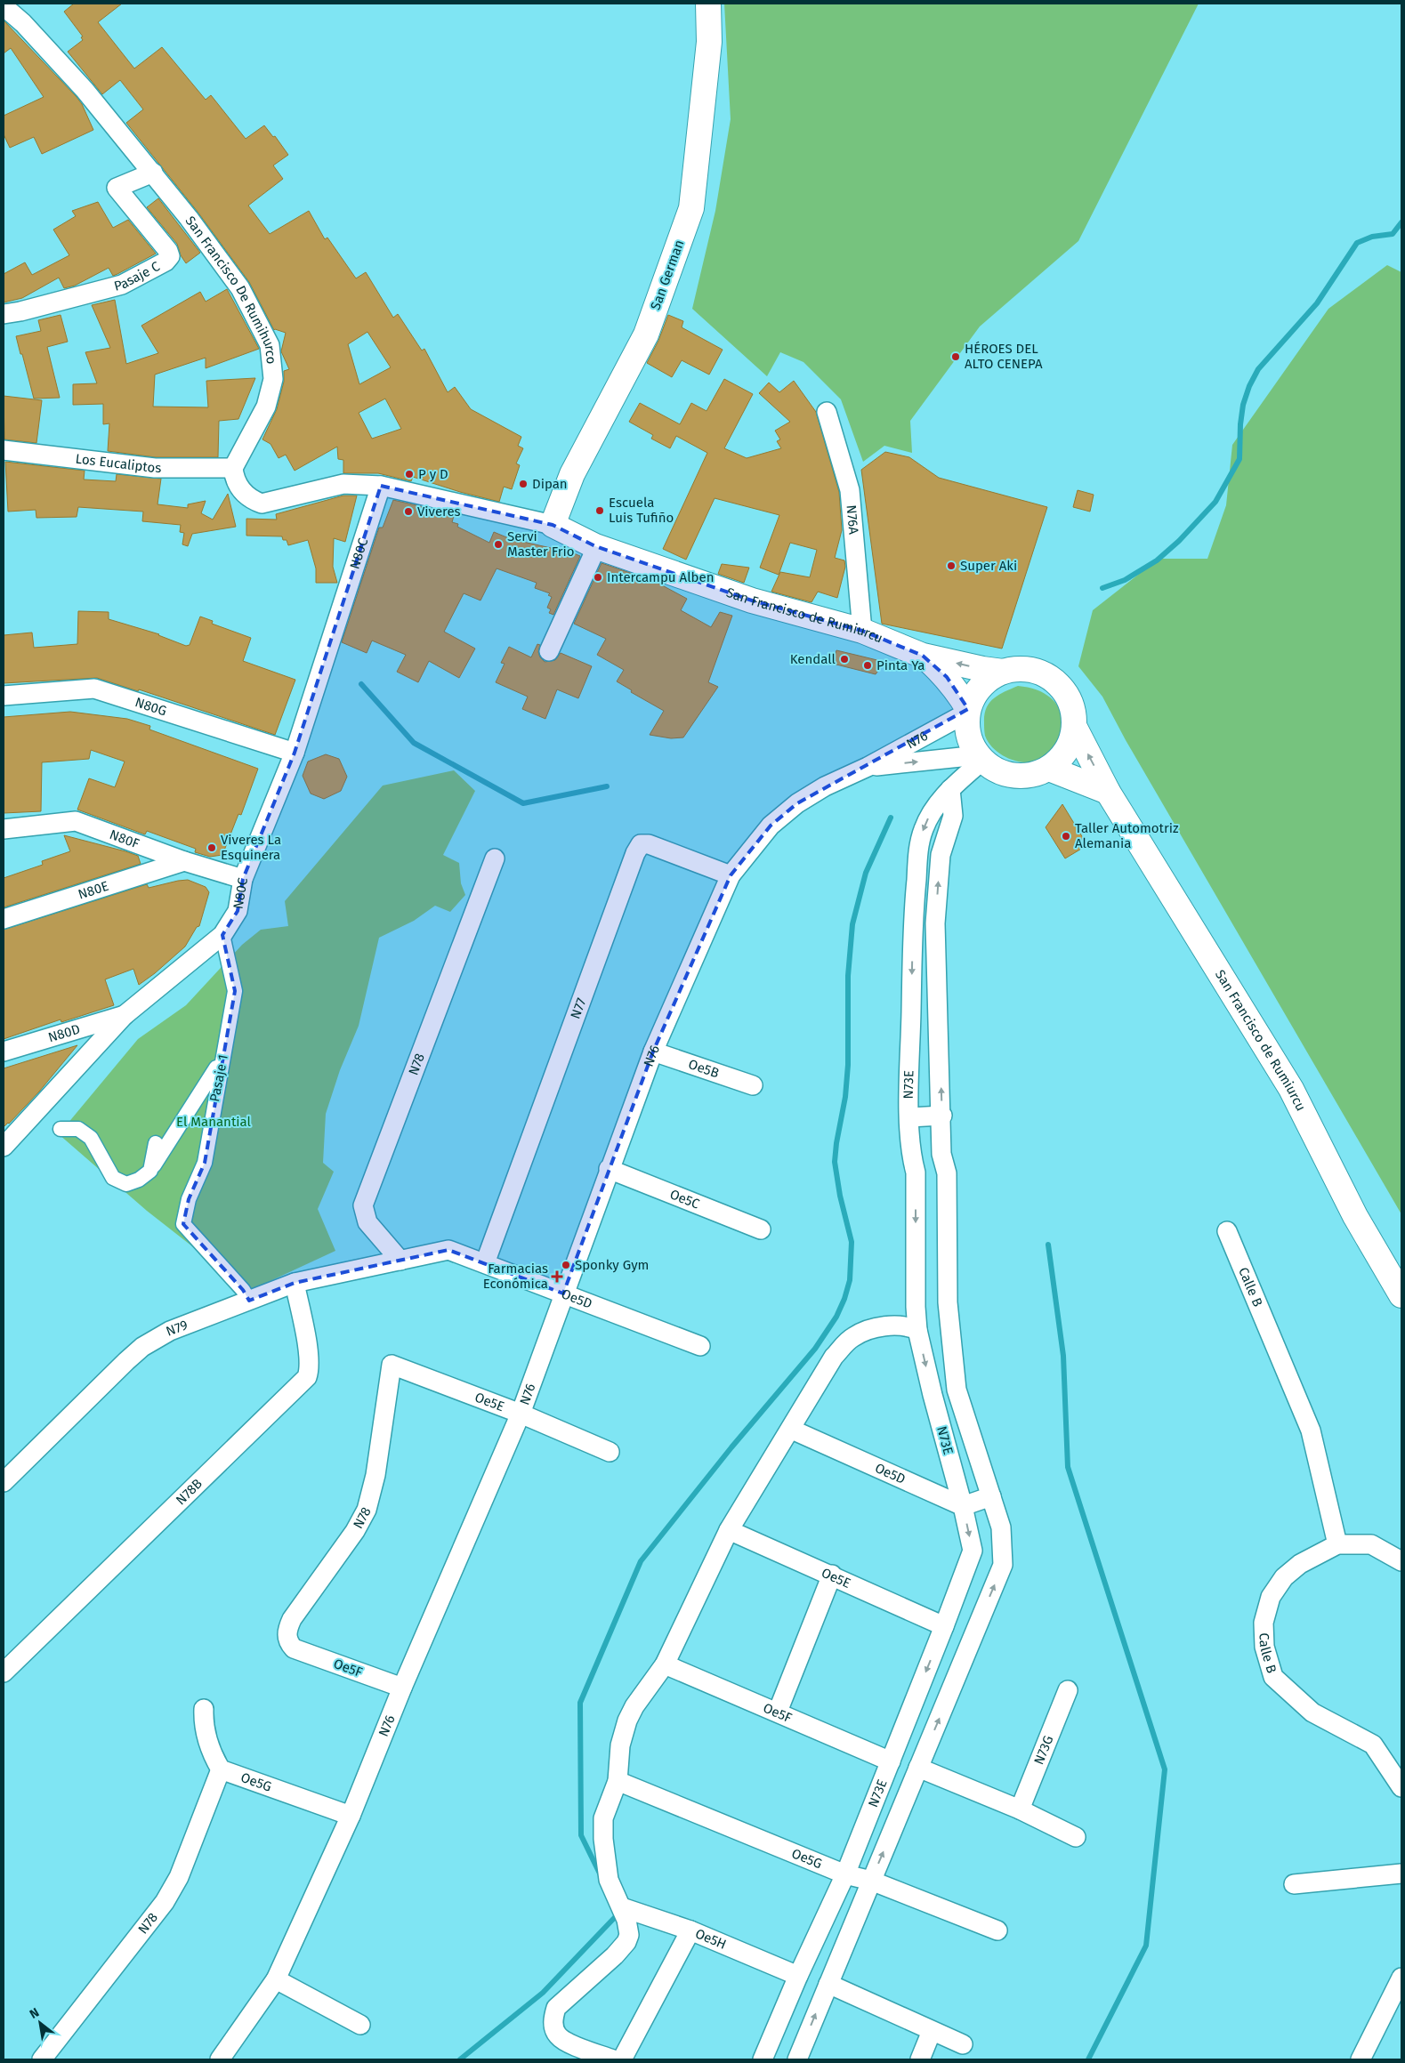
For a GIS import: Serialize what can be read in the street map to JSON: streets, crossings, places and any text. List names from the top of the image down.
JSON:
{
  "streets": {
    "main road": ["San German", "San Francisco de Rumiurcu"],
    "street": [
      "Pasaje C",
      "San Francisco De Rumihurco",
      "Los Eucaliptos",
      "N76A",
      "N80C",
      "N80G",
      "N76",
      "N80F",
      "N80E",
      "N77",
      "N80D",
      "N78",
      "Oe5B",
      "Pasaje 1",
      "N73E",
      "Oe5C",
      "Calle B",
      "Oe5D",
      "N79",
      "Oe5E",
      "N78B",
      "Oe5F",
      "N73G",
      "Oe5G",
      "Oe5H"
    ]
  },
  "crossings": [
    ["San German", "San Francisco de Rumiurcu"],
    ["Pasaje C", "San Francisco De Rumihurco"],
    ["San Francisco De Rumihurco", "Los Eucaliptos"],
    ["N76A", "San Francisco de Rumiurcu"],
    ["N80C", "San Francisco de Rumiurcu"],
    ["N80C", "N80G"],
    ["N80C", "N80F"],
    ["N80C", "N80D"],
    ["N80C", "Pasaje 1"],
    ["San Francisco de Rumiurcu", "N76"],
    ["San Francisco de Rumiurcu", "N73E"],
    ["N76", "N77"],
    ["N76", "Oe5B"],
    ["N76", "N73E"],
    ["N76", "Oe5C"],
    ["N76", "Oe5D"],
    ["N76", "Oe5E"],
    ["N76", "Oe5F"],
    ["N76", "Oe5G"],
    ["N80F", "N80E"],
    ["N77", "Oe5D"],
    ["N78", "Oe5D"],
    ["N78", "N79"],
    ["N78", "Oe5E"],
    ["N78", "Oe5F"],
    ["N78", "Oe5G"],
    ["Pasaje 1", "N79"],
    ["N73E", "Oe5D"],
    ["N73E", "Oe5E"],
    ["N73E", "Oe5F"],
    ["N73E", "Oe5G"],
    ["N73E", "Oe5H"],
    ["Oe5D", "N79"],
    ["N79", "N78B"]
  ],
  "parks": ["El Manantial"],
  "places": {
    "other": [
      "HÉROES DEL ALTO CENEPA",
      "P y D",
      "Dipan",
      "Escuela Luis Tufiño",
      "Viveres",
      "Servi Master Frio",
      "Super Aki",
      "Intercampu Alben",
      "Kendall",
      "Pinta Ya",
      "Taller Automotriz Alemania",
      "Viveres La Esquinera",
      "Sponky Gym"
    ],
    "health": ["Farmacias Económica"]
  },
  "north": "top left"
}
